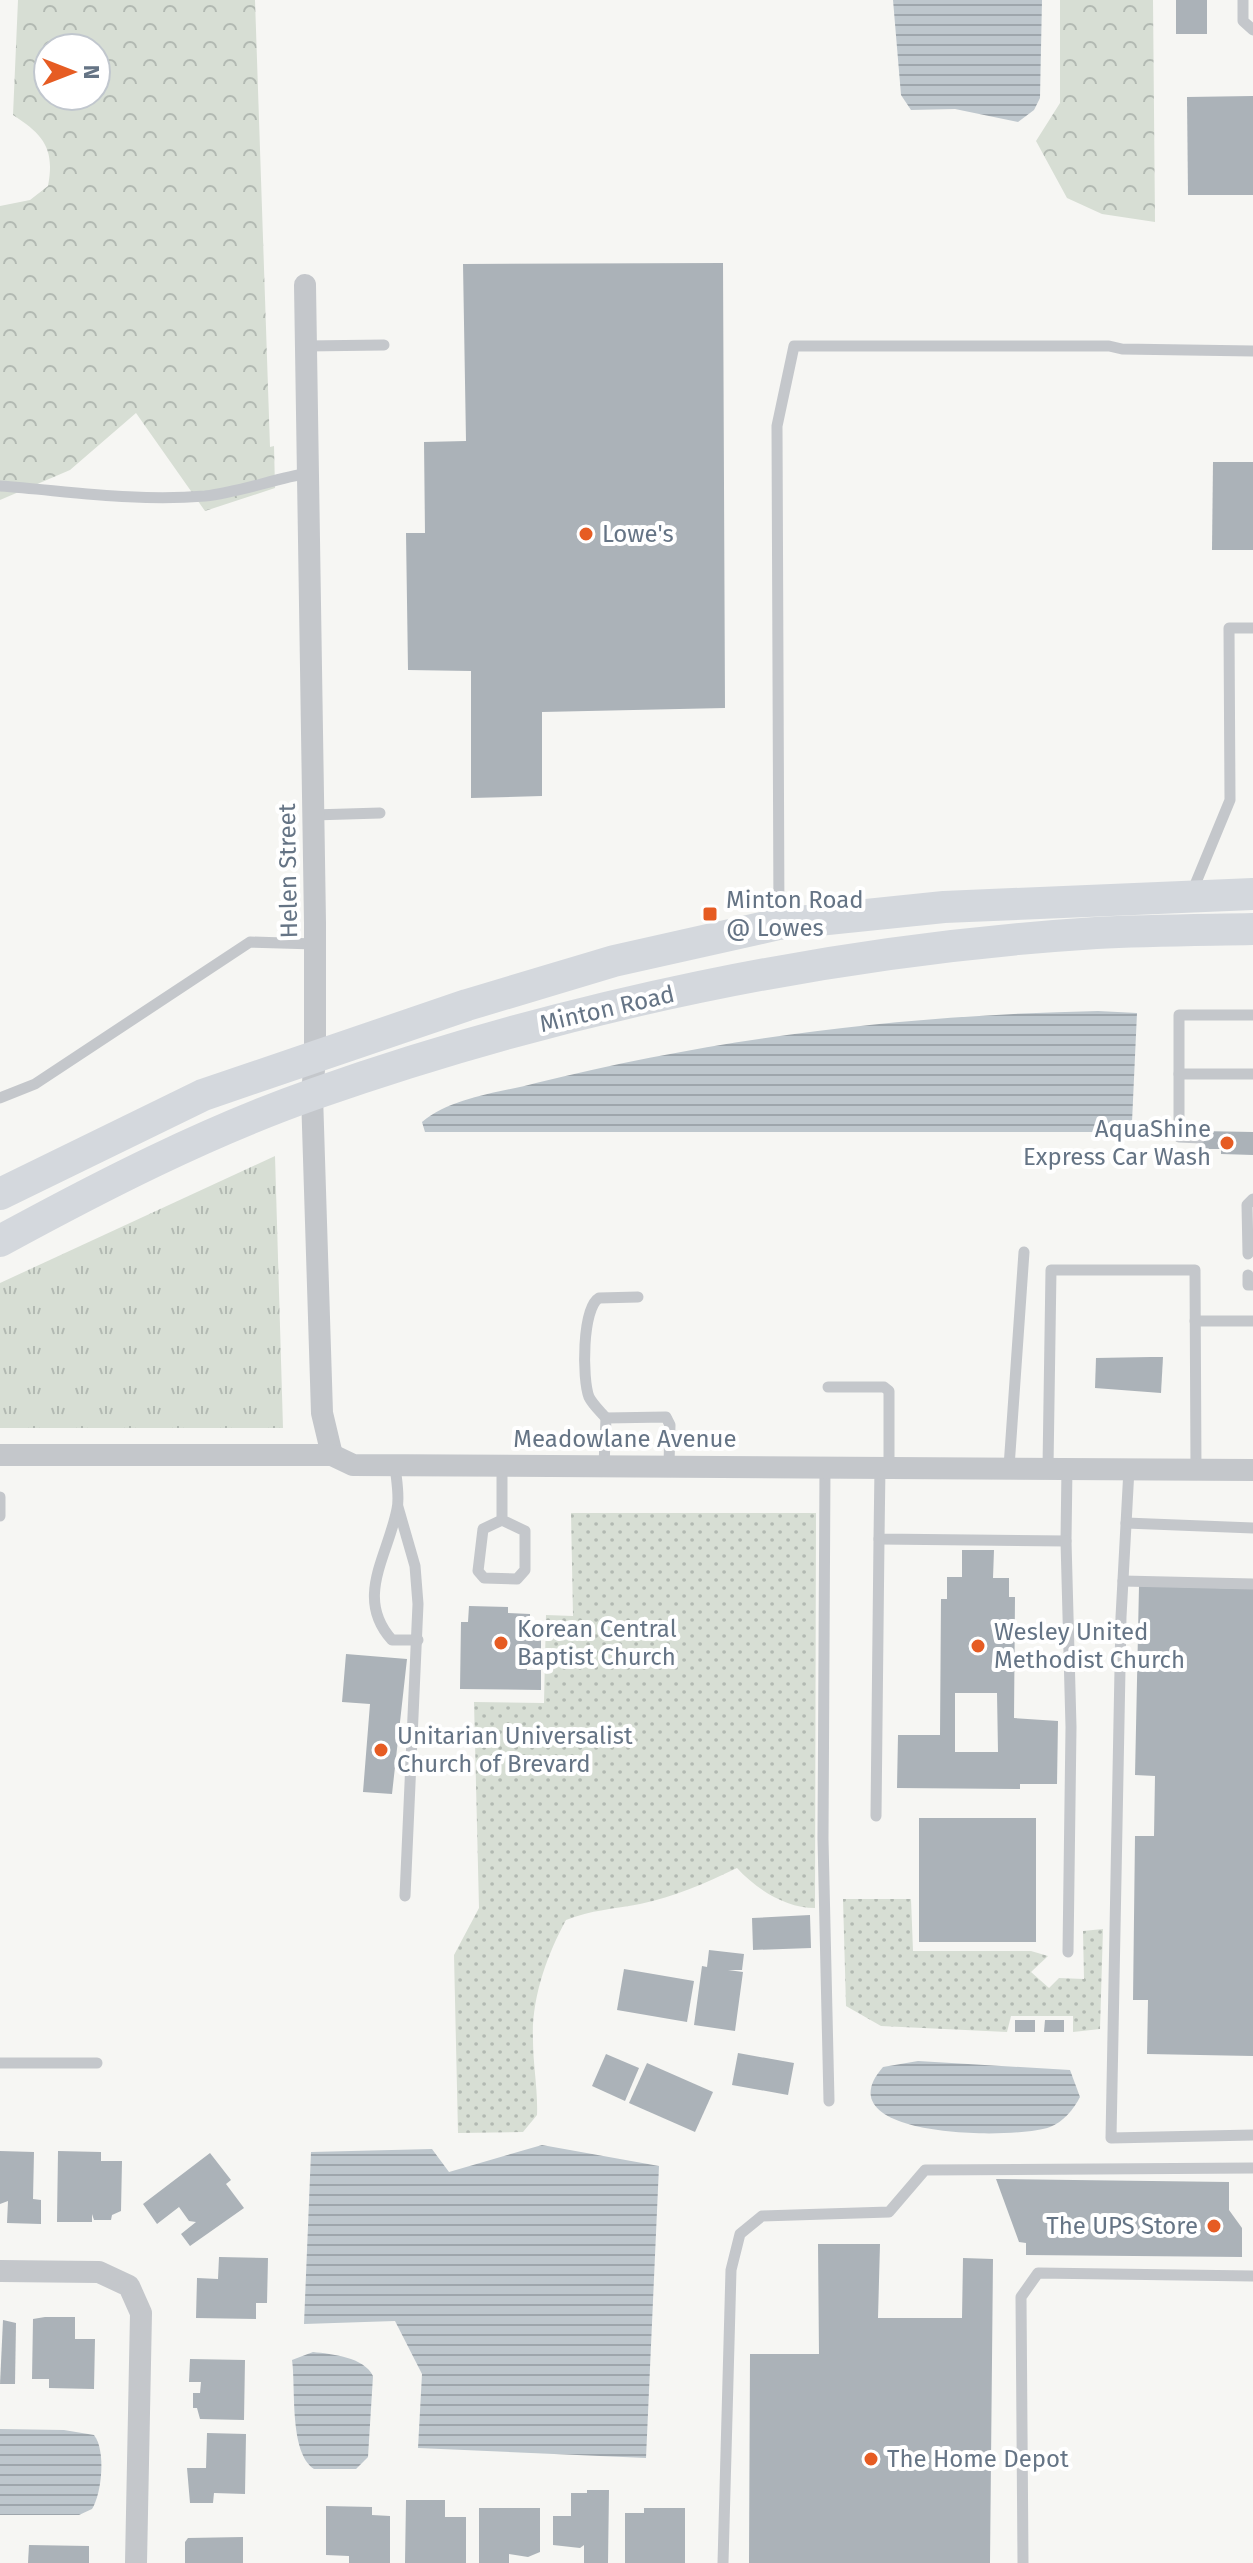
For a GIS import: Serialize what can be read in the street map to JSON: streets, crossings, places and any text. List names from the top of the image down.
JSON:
{
  "streets": {
    "main road": ["Minton Road"],
    "street": ["Helen Street", "Meadowlane Avenue"]
  },
  "crossings": [
    ["Helen Street", "Minton Road"],
    ["Helen Street", "Meadowlane Avenue"]
  ],
  "places": {
    "other": [
      "Lowe's",
      "AquaShine Express Car Wash",
      "Korean Central Baptist Church",
      "Wesley United Methodist Church",
      "Unitarian Universalist Church of Brevard",
      "The UPS Store",
      "The Home Depot"
    ],
    "transit": ["Minton Road @ Lowes"]
  },
  "north": "right"
}
